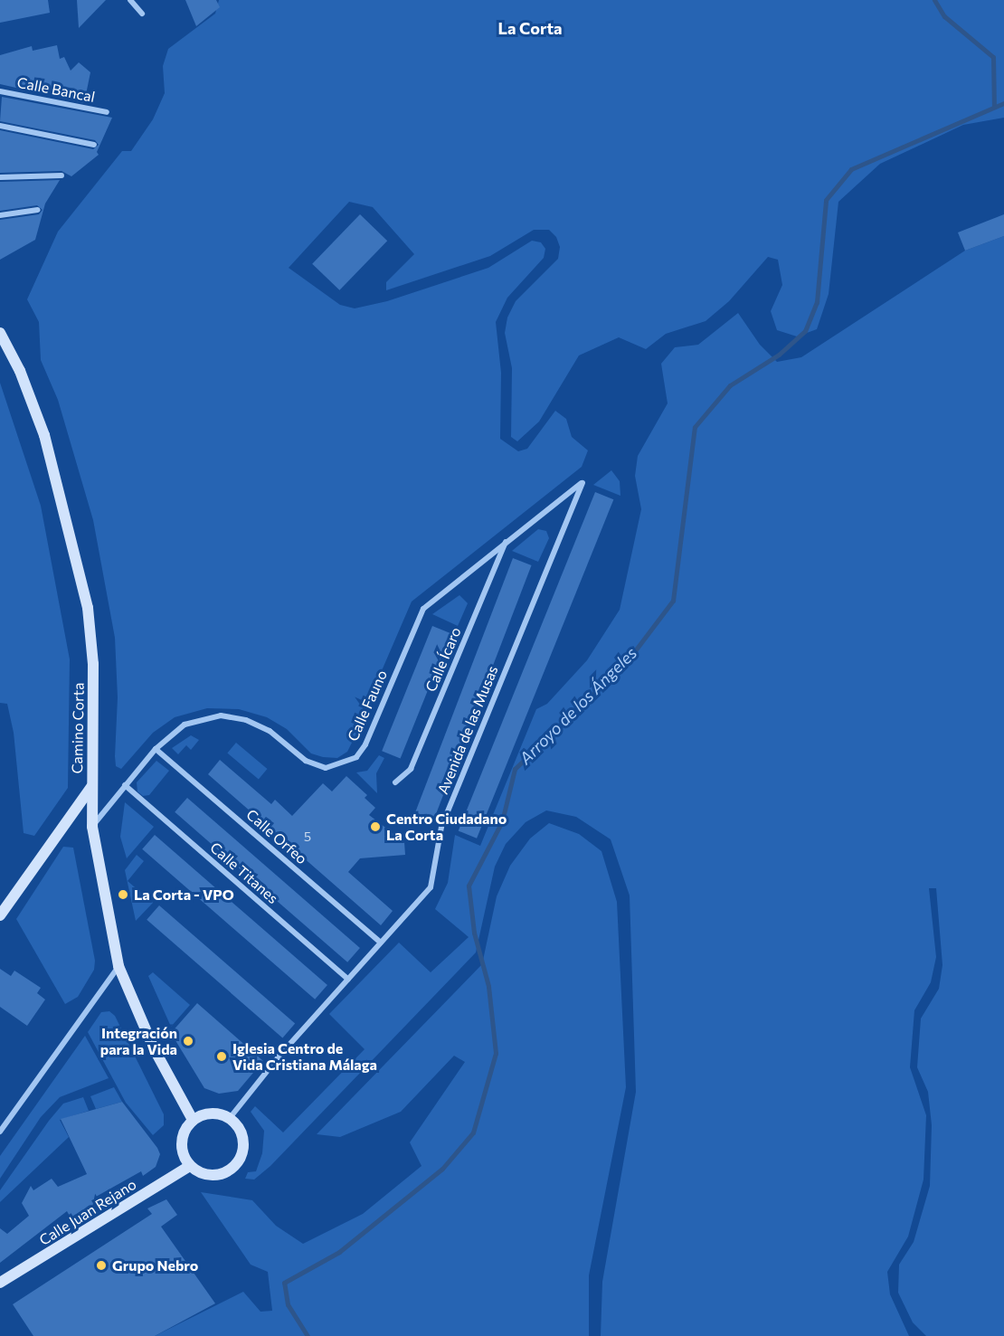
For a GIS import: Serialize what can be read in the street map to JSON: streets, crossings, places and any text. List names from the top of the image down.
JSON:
{
  "streets": {
    "street": [
      "Calle Bancal",
      "Calle Ícaro",
      "Calle Fauno",
      "Camino Corta",
      "Avenida de las Musas",
      "Calle Orfeo",
      "Calle Titanes",
      "Calle Juan Rejano"
    ]
  },
  "crossings": [
    ["Calle Ícaro", "Calle Fauno"],
    ["Calle Fauno", "Camino Corta"],
    ["Calle Fauno", "Avenida de las Musas"],
    ["Calle Fauno", "Calle Orfeo"],
    ["Calle Fauno", "Calle Titanes"],
    ["Camino Corta", "Avenida de las Musas"],
    ["Camino Corta", "Calle Juan Rejano"],
    ["Avenida de las Musas", "Calle Orfeo"],
    ["Avenida de las Musas", "Calle Titanes"],
    ["Avenida de las Musas", "Calle Juan Rejano"]
  ],
  "districts": ["La Corta"],
  "water": ["Arroyo de los Ángeles"],
  "places": [
    "Centro Ciudadano La Corta",
    "La Corta - VPO",
    "Integración para la Vida",
    "Iglesia Centro de Vida Cristiana Málaga",
    "Grupo Nebro"
  ],
  "house_numbers": ["5"]
}
